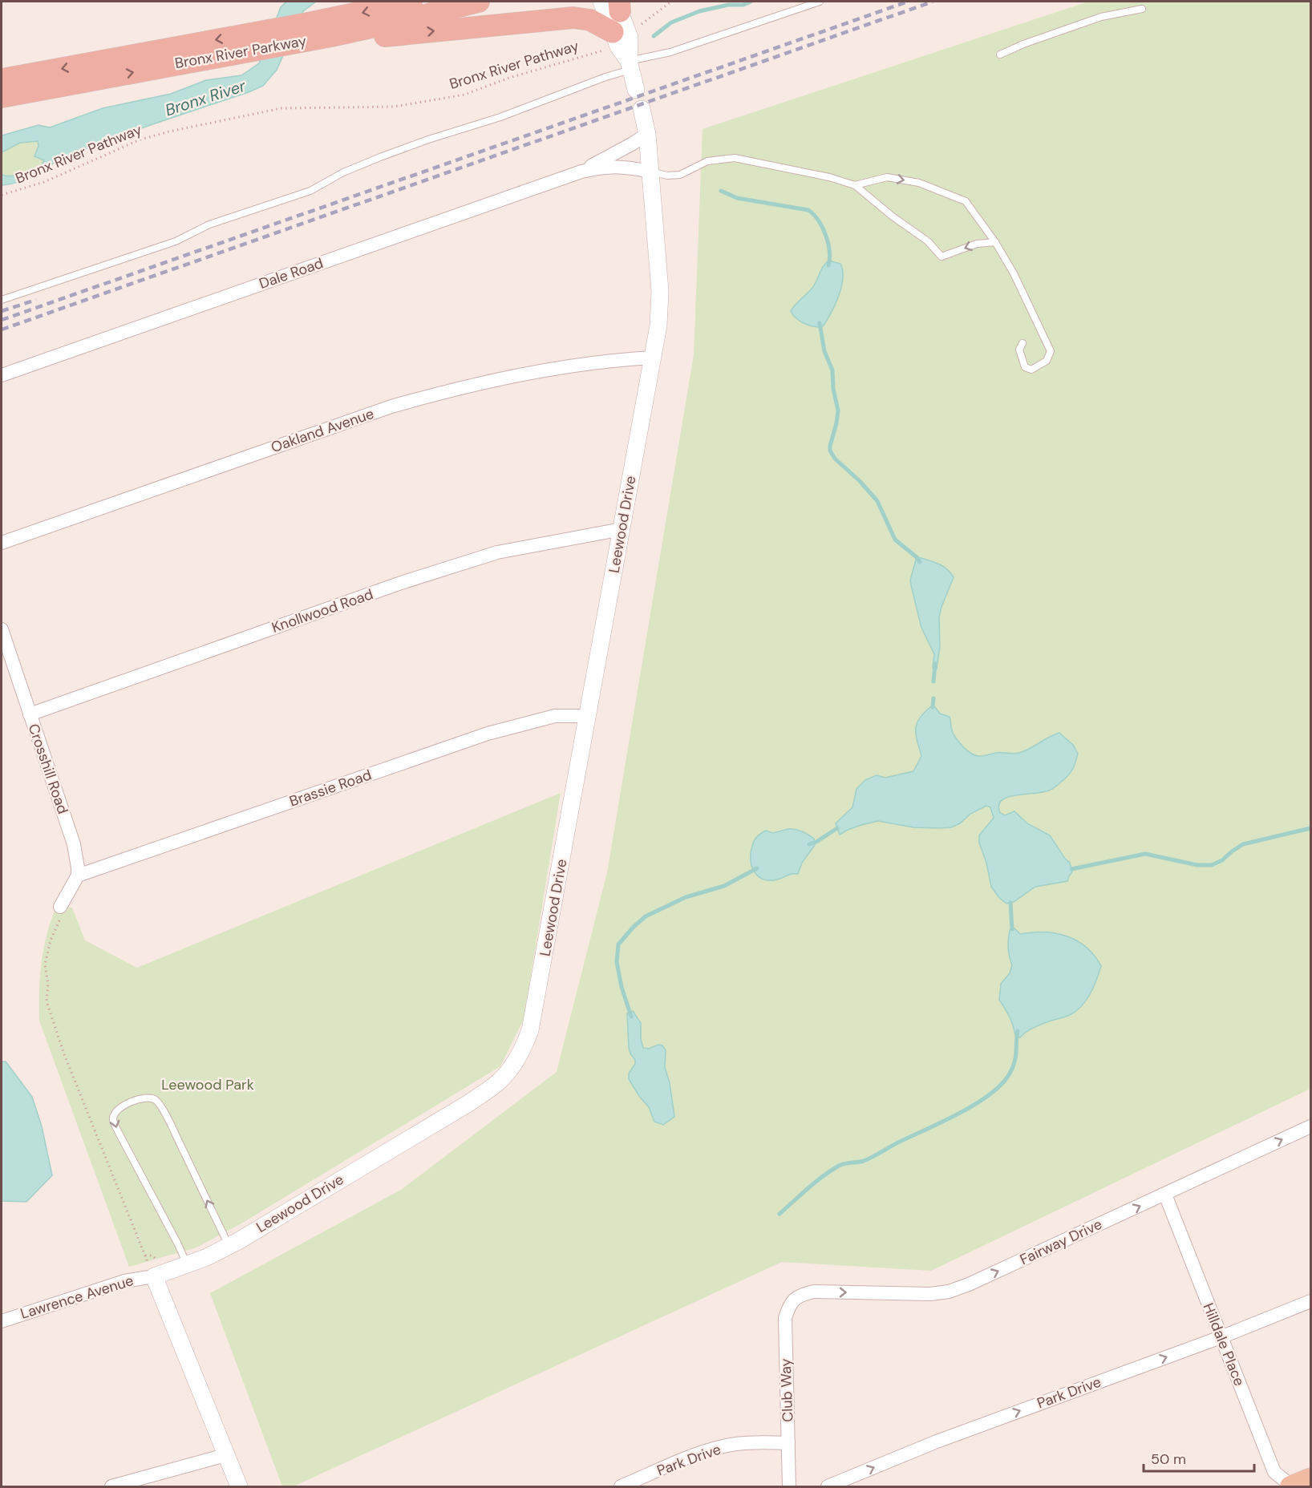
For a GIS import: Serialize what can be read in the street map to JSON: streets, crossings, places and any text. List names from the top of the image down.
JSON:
{
  "streets": {
    "highway": ["Bronx River Parkway"],
    "street": [
      "Dale Road",
      "Oakland Avenue",
      "Leewood Drive",
      "Knollwood Road",
      "Crosshill Road",
      "Brassie Road",
      "Fairway Drive",
      "Lawrence Avenue",
      "Hilldale Place",
      "Club Way",
      "Park Drive"
    ],
    "path": ["Bronx River Pathway"]
  },
  "crossings": [
    ["Dale Road", "Leewood Drive"],
    ["Oakland Avenue", "Leewood Drive"],
    ["Leewood Drive", "Knollwood Road"],
    ["Leewood Drive", "Brassie Road"],
    ["Leewood Drive", "Lawrence Avenue"],
    ["Knollwood Road", "Crosshill Road"],
    ["Crosshill Road", "Brassie Road"],
    ["Fairway Drive", "Hilldale Place"],
    ["Fairway Drive", "Club Way"],
    ["Hilldale Place", "Park Drive"],
    ["Club Way", "Park Drive"]
  ],
  "one_way": ["Fairway Drive", "Park Drive"],
  "water": ["Bronx River"],
  "parks": ["Leewood Park"],
  "scale_bar": "50 m"
}
